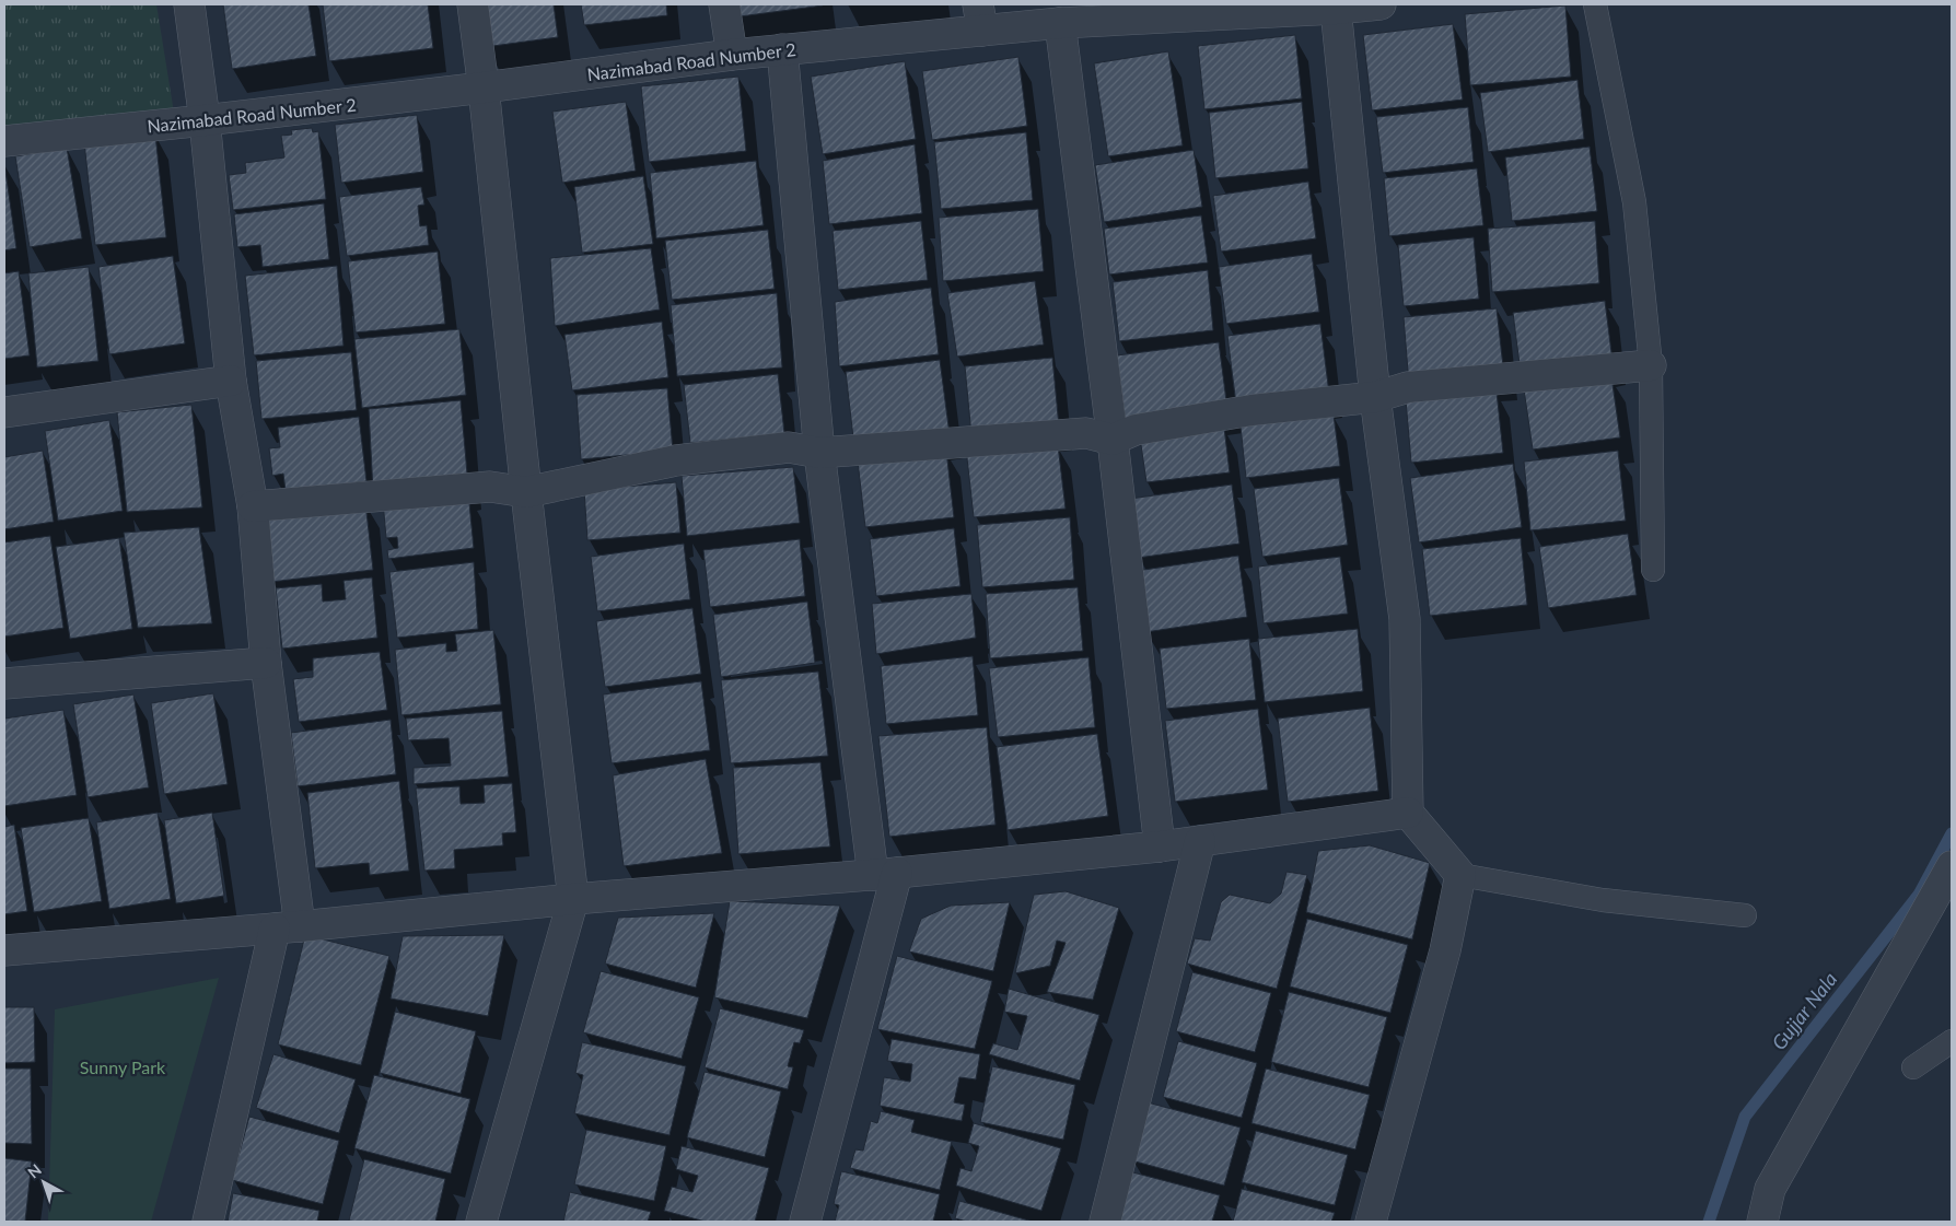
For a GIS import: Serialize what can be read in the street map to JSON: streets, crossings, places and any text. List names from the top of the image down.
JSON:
{
  "streets": {
    "street": ["Nazimabad Road Number 2"]
  },
  "water": ["Gujjar Nala"],
  "parks": ["Sunny Park"],
  "north": "top left"
}
